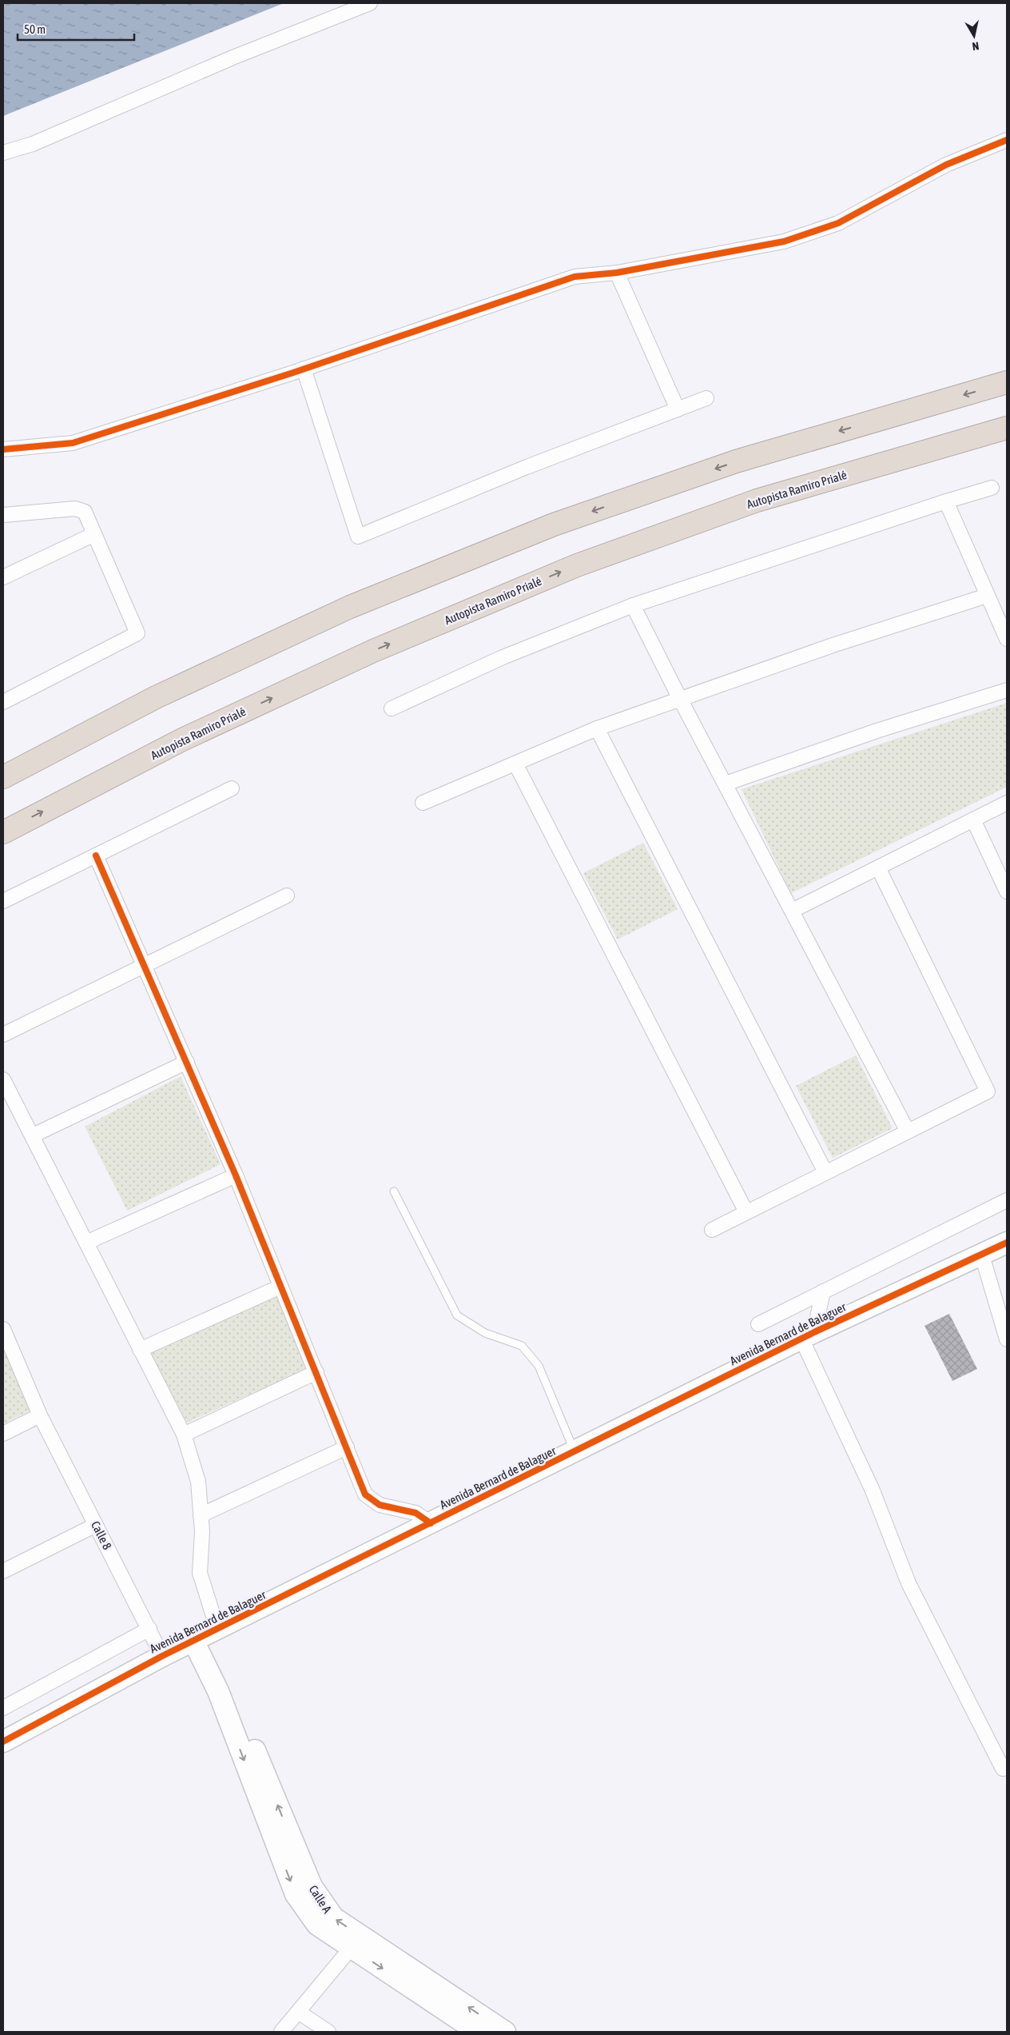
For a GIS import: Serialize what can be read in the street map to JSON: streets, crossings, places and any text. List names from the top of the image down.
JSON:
{
  "streets": {
    "highway": ["Autopista Ramiro Prialé"],
    "street": ["Avenida Bernard de Balaguer", "Calle 8", "Calle A"]
  },
  "crossings": [
    ["Avenida Bernard de Balaguer", "Calle 8"],
    ["Avenida Bernard de Balaguer", "Calle A"]
  ],
  "scale_bar": "50 m",
  "north": "bottom"
}
